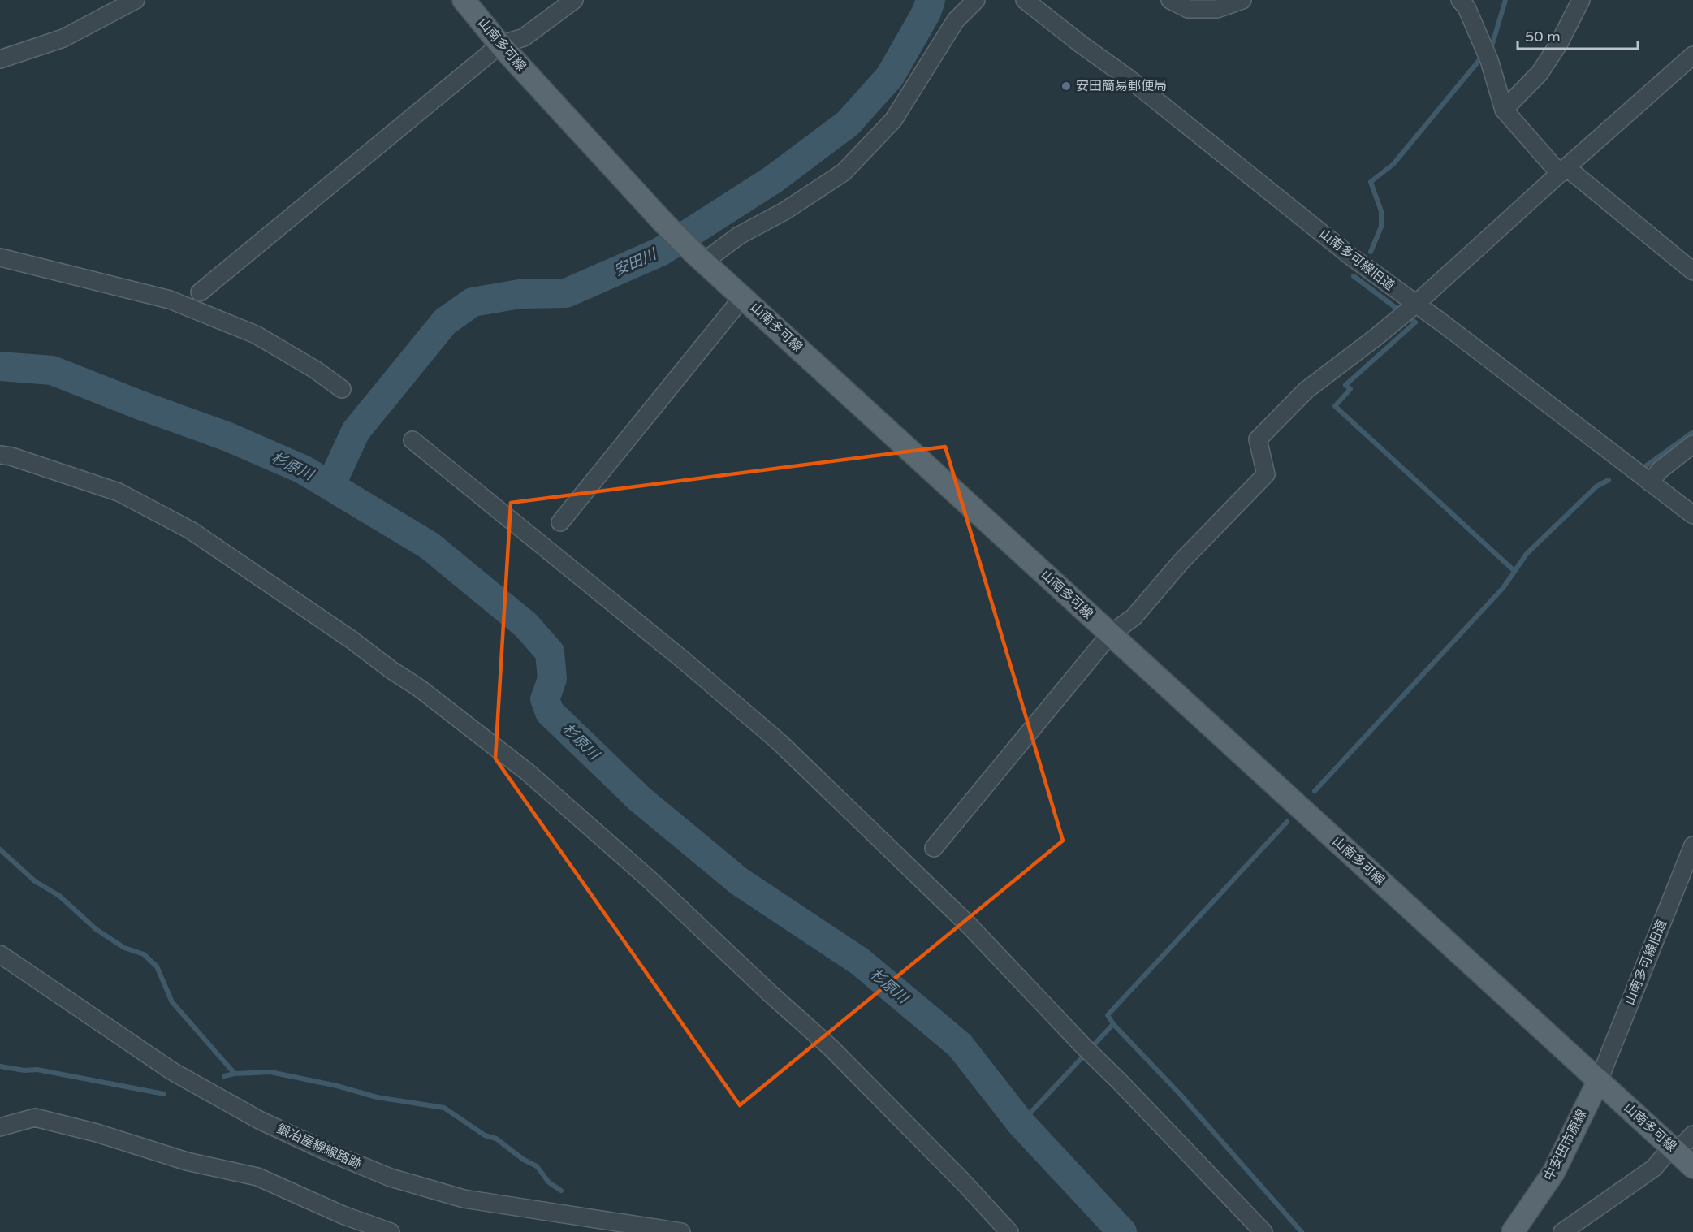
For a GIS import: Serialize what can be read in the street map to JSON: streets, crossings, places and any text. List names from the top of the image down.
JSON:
{
  "streets": {
    "main road": ["山南多可線", "中安田市原線"],
    "street": ["山南多可線旧道", "鍛冶屋線線路跡"]
  },
  "crossings": [
    ["山南多可線", "山南多可線旧道"],
    ["山南多可線", "中安田市原線"],
    ["山南多可線旧道", "中安田市原線"]
  ],
  "water": ["安田川", "杉原川"],
  "places": ["安田簡易郵便局"],
  "scale_bar": "50 m"
}
